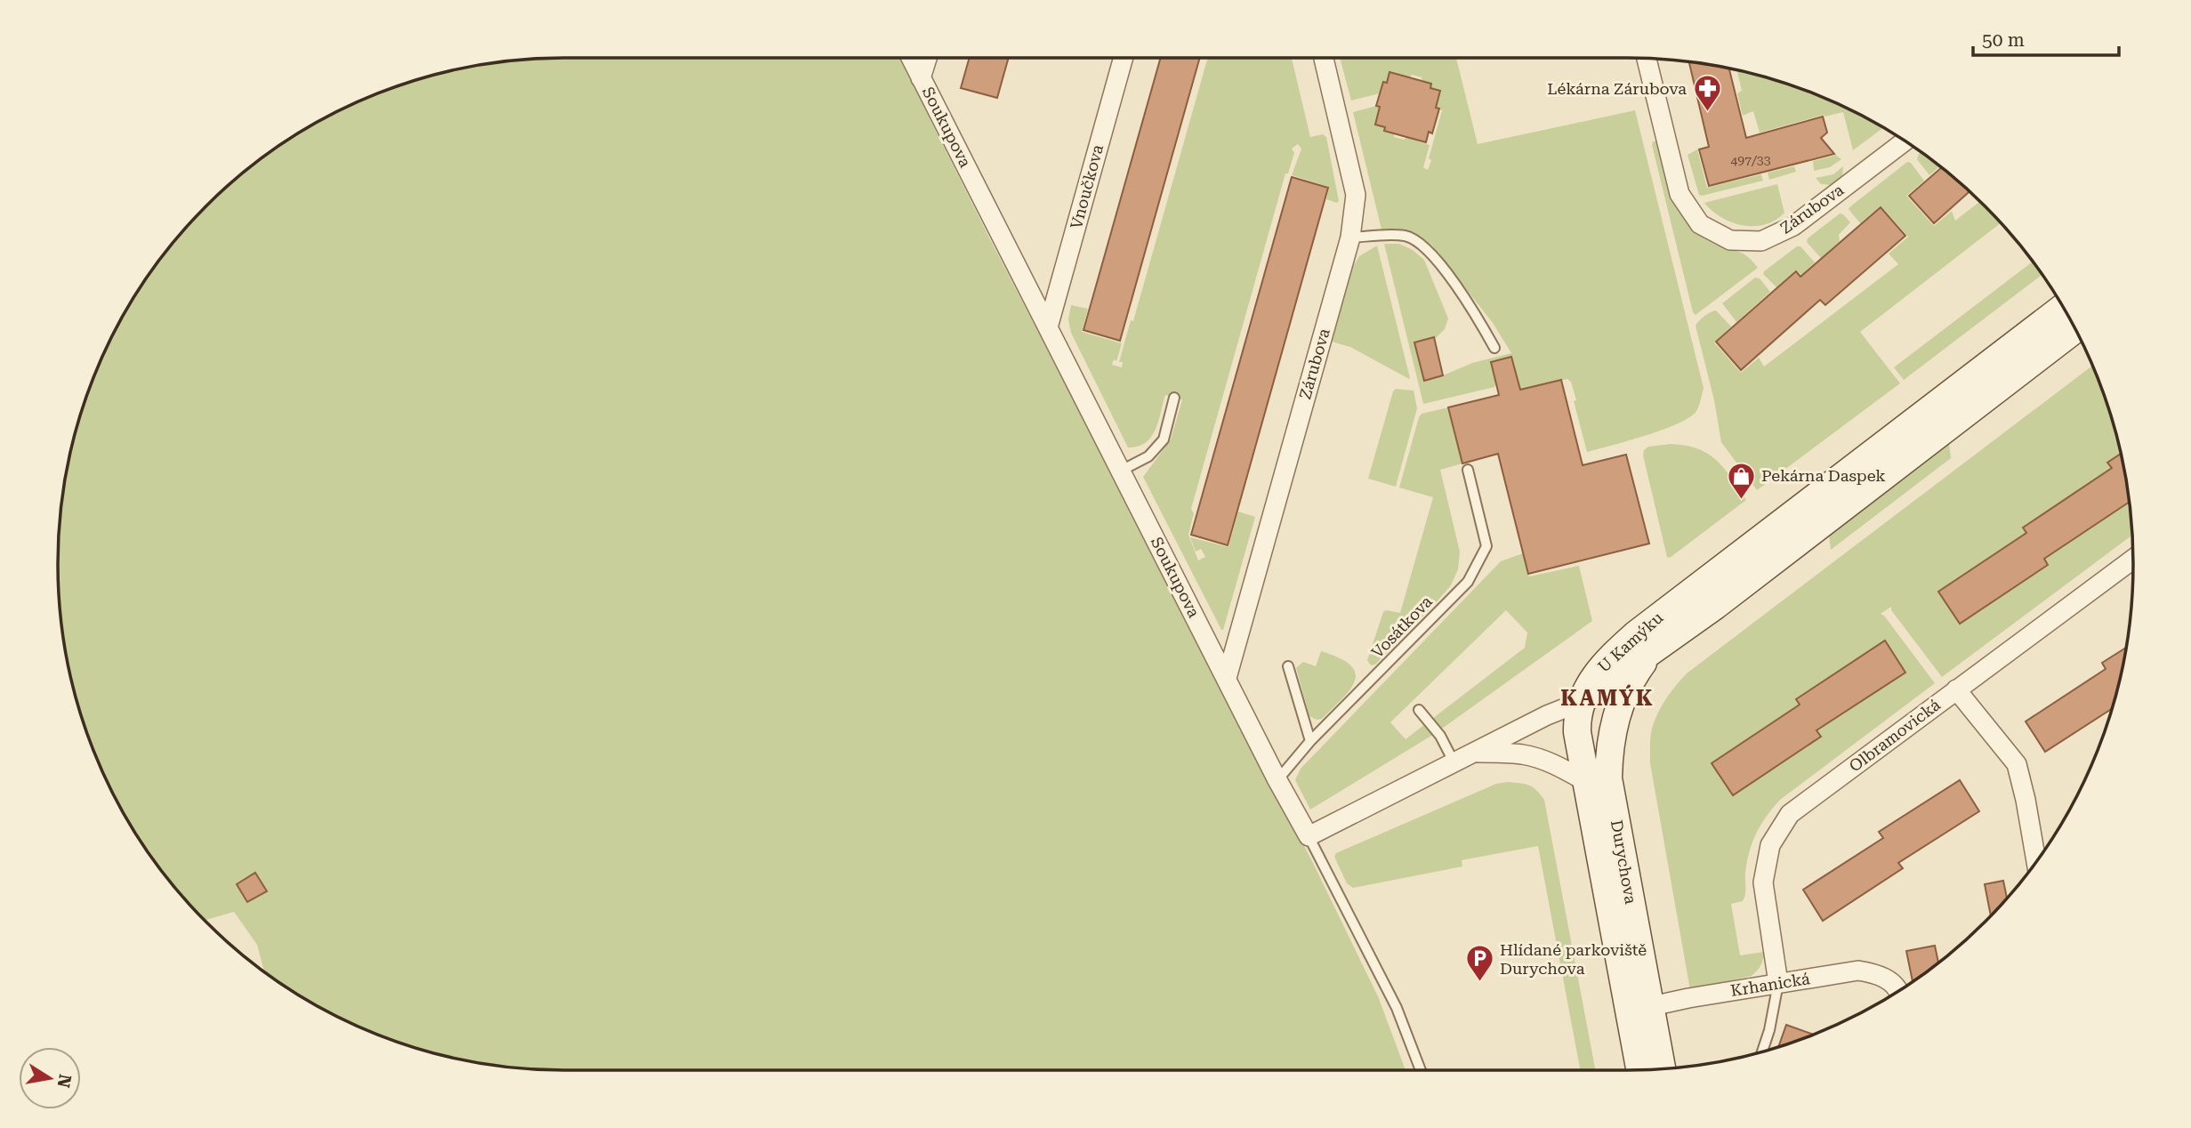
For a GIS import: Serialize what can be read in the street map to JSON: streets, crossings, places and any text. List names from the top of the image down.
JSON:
{
  "streets": {
    "street": [
      "Soukupova",
      "Vnoučkova",
      "Zárubova",
      "U Kamýku",
      "Olbramovická",
      "Durychova",
      "Krhanická"
    ],
    "lane": ["Vosátkova"]
  },
  "crossings": [
    ["Soukupova", "Vnoučkova"],
    ["Soukupova", "Zárubova"],
    ["Soukupova", "Vosátkova"],
    ["U Kamýku", "Durychova"],
    ["Olbramovická", "Krhanická"],
    ["Durychova", "Krhanická"]
  ],
  "districts": ["KAMÝK"],
  "places": {
    "pharmacy": ["Lékárna Zárubova"],
    "shop": ["Pekárna Daspek"],
    "parking": ["Hlídané parkoviště Durychova"]
  },
  "house_numbers": ["497/33"],
  "scale_bar": "50 m",
  "north": "right"
}
